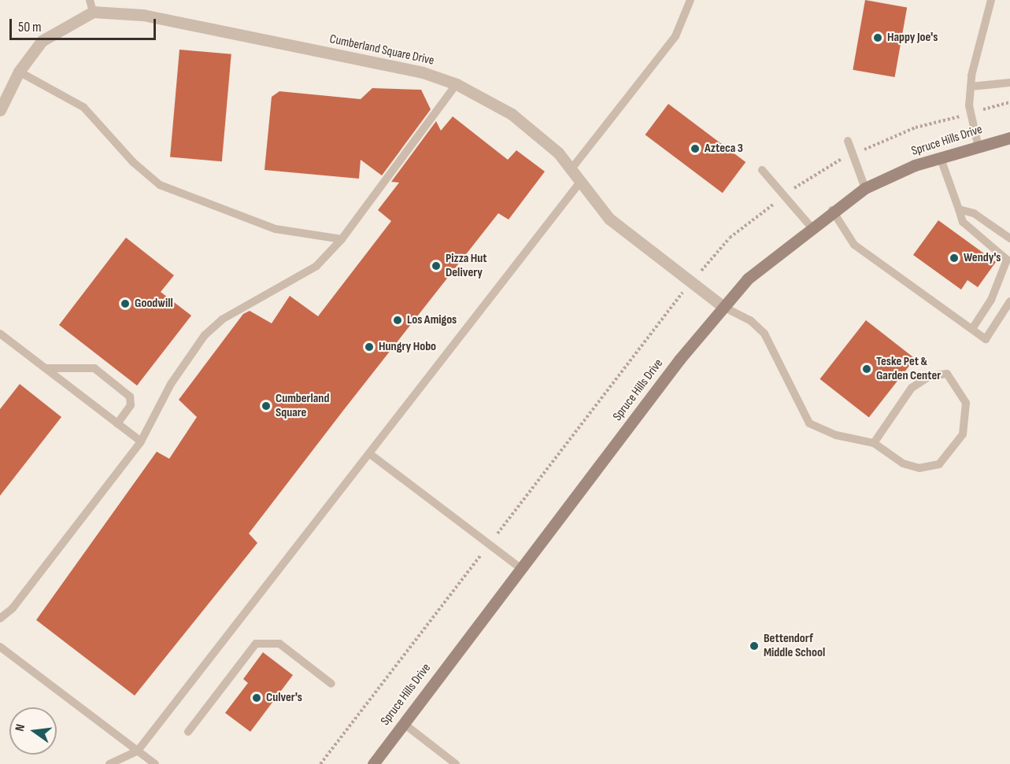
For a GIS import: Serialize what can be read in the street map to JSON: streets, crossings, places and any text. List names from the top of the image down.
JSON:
{
  "streets": {
    "main road": ["Spruce Hills Drive"],
    "street": ["Cumberland Square Drive"]
  },
  "crossings": [
    ["Cumberland Square Drive", "Spruce Hills Drive"]
  ],
  "places": [
    "Happy Joe's",
    "Azteca 3",
    "Wendy's",
    "Pizza Hut Delivery",
    "Goodwill",
    "Los Amigos",
    "Hungry Hobo",
    "Teske Pet & Garden Center",
    "Cumberland Square",
    "Bettendorf Middle School",
    "Culver's"
  ],
  "scale_bar": "50 m",
  "north": "left"
}
